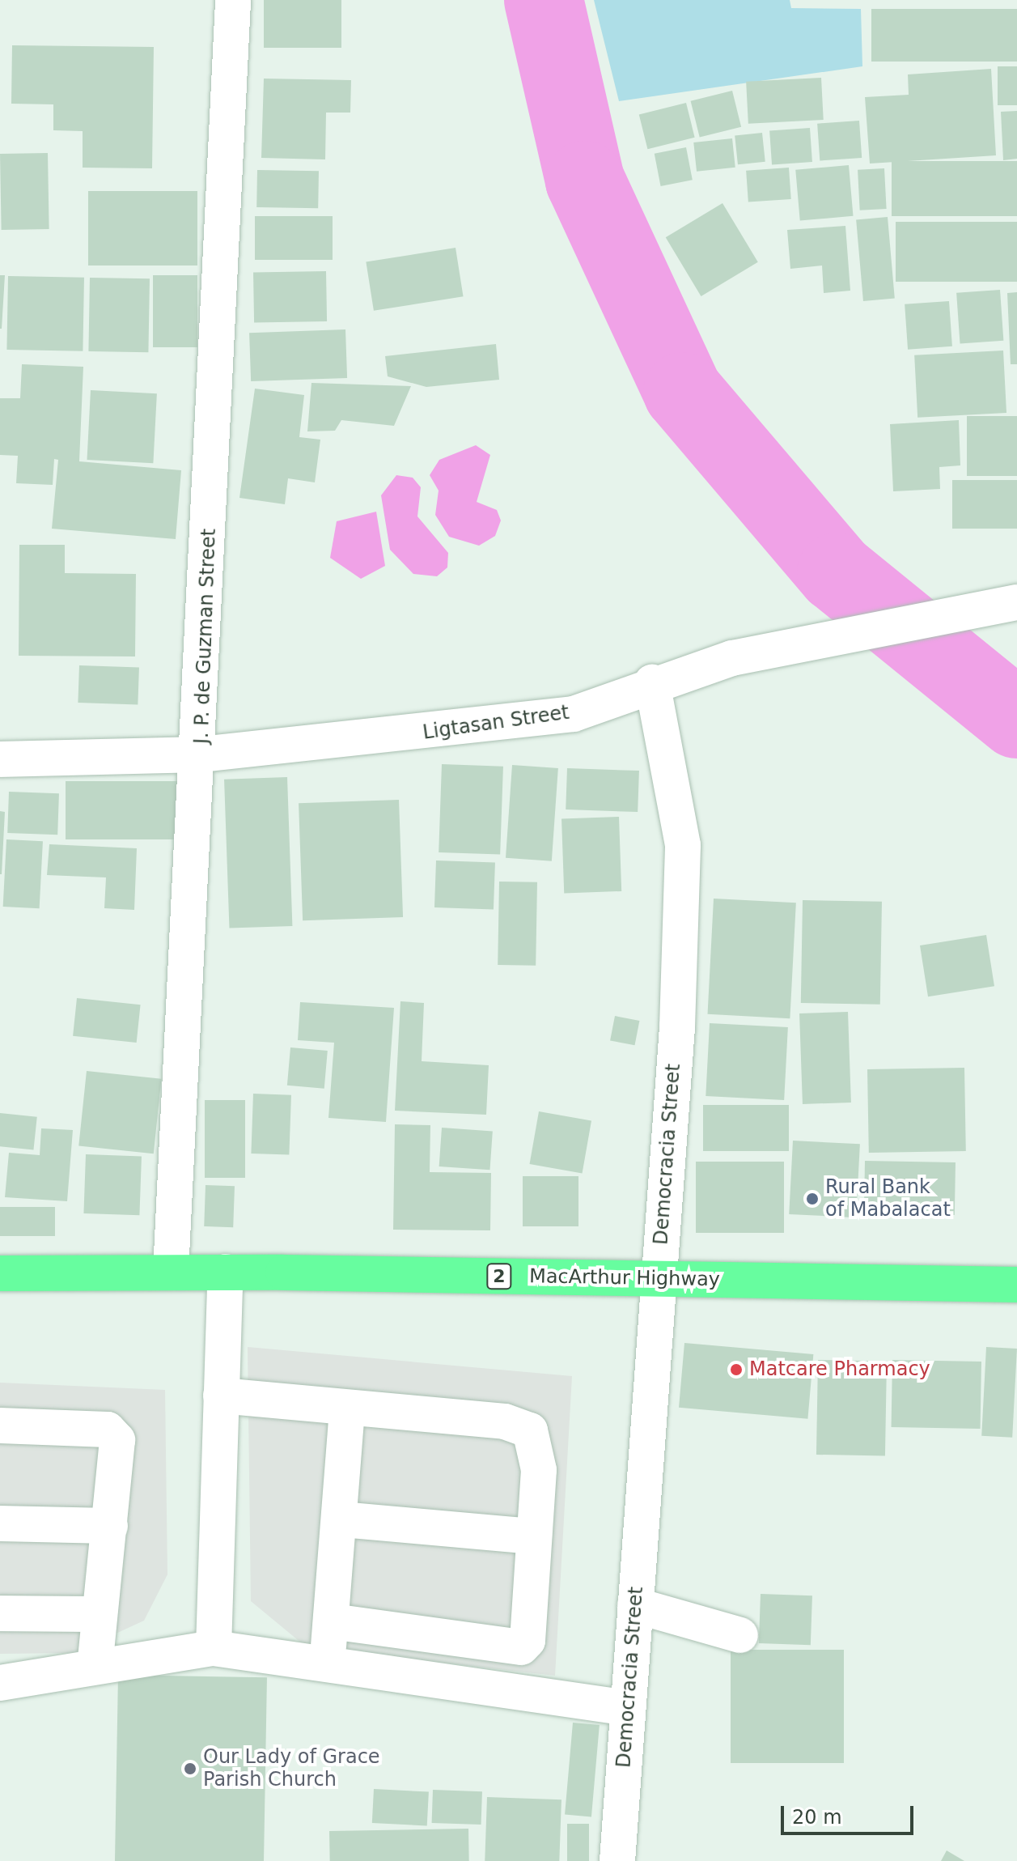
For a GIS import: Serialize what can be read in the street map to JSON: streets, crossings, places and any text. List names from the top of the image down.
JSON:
{
  "streets": {
    "highway": ["2", "MacArthur Highway"],
    "street": ["J. P. de Guzman Street", "Ligtasan Street", "Democracia Street"]
  },
  "crossings": [
    ["J. P. de Guzman Street", "Ligtasan Street"],
    ["J. P. de Guzman Street", "MacArthur Highway"],
    ["Ligtasan Street", "Democracia Street"],
    ["Democracia Street", "MacArthur Highway"]
  ],
  "places": ["Rural Bank of Mabalacat", "Matcare Pharmacy", "Our Lady of Grace Parish Church"],
  "scale_bar": "20 m"
}
